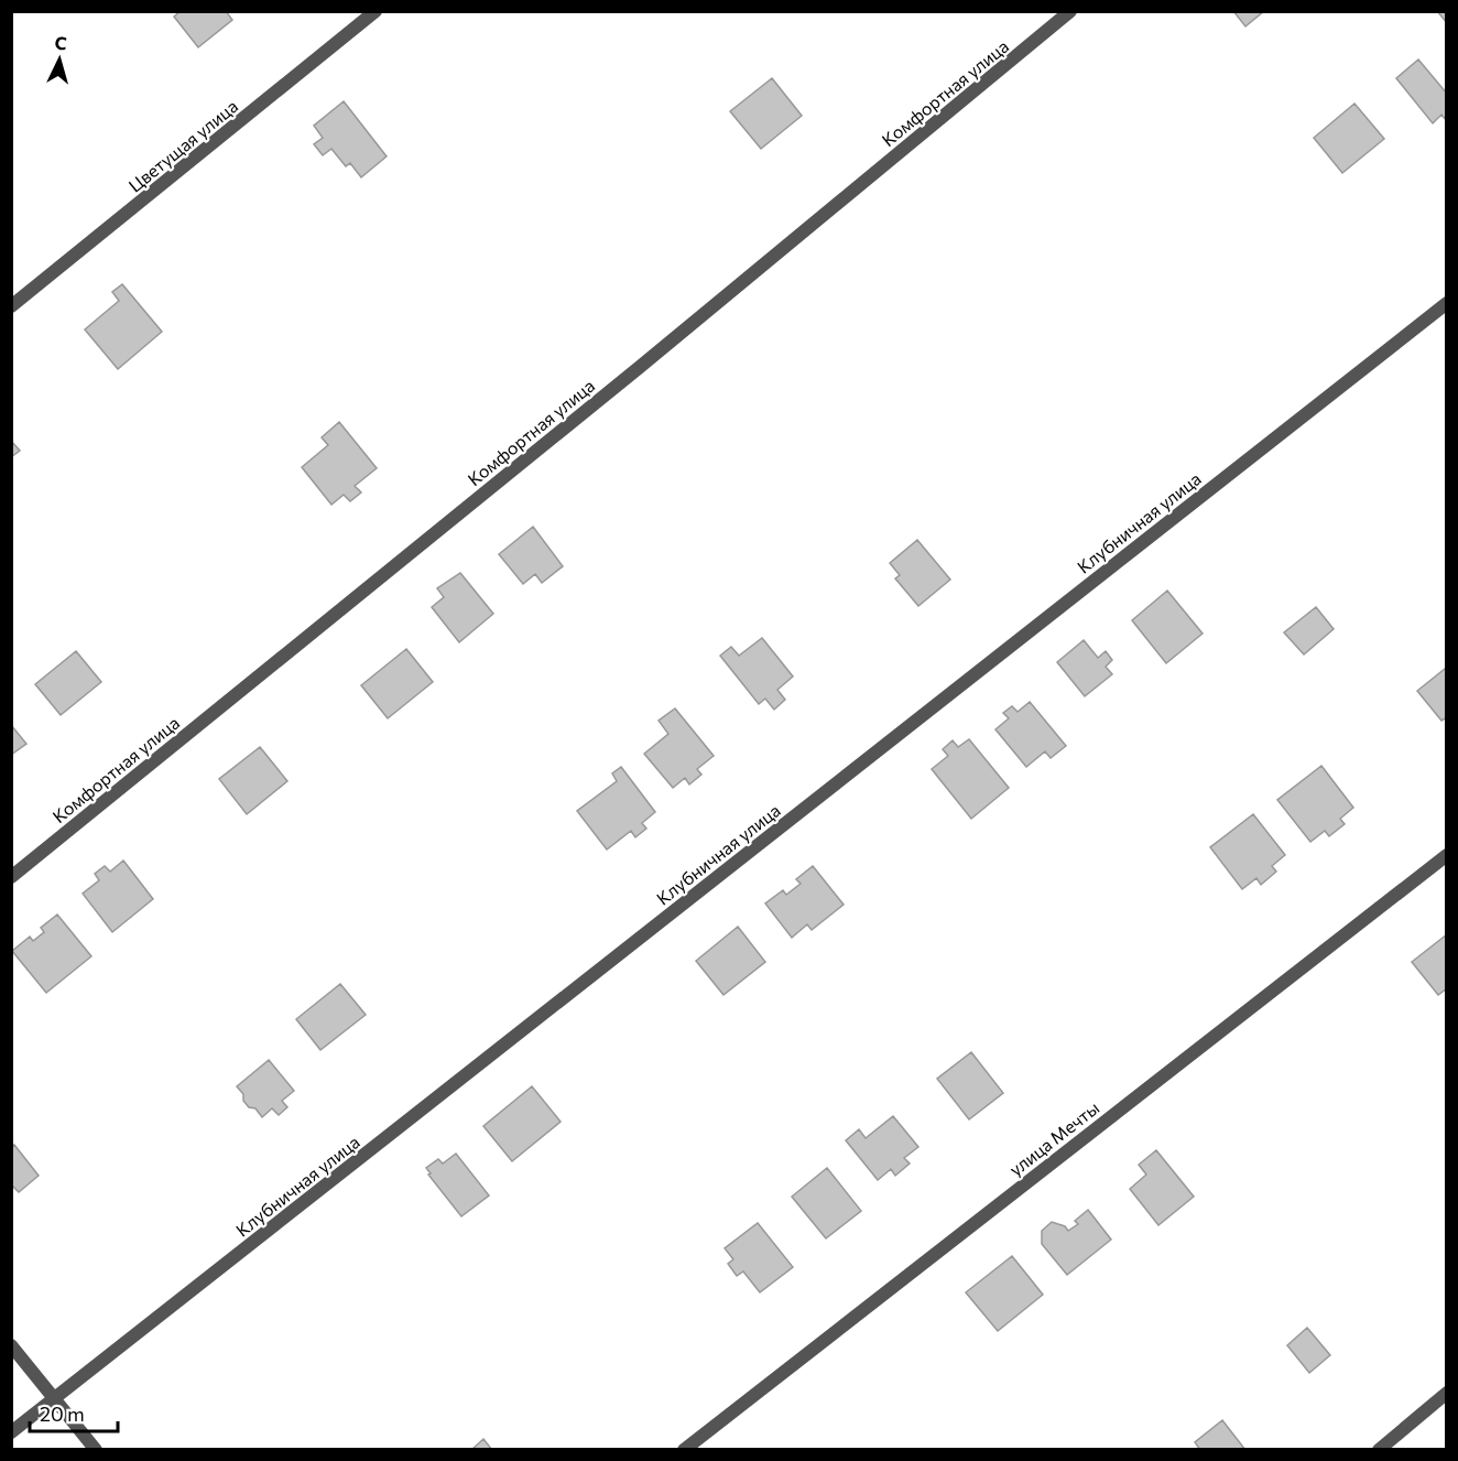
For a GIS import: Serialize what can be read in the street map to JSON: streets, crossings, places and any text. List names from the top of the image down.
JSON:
{
  "streets": {
    "street": [
      "Комфортная улица",
      "Цветущая улица",
      "Клубничная улица",
      "улица Мечты"
    ]
  },
  "scale_bar": "20 m",
  "north": "top"
}
